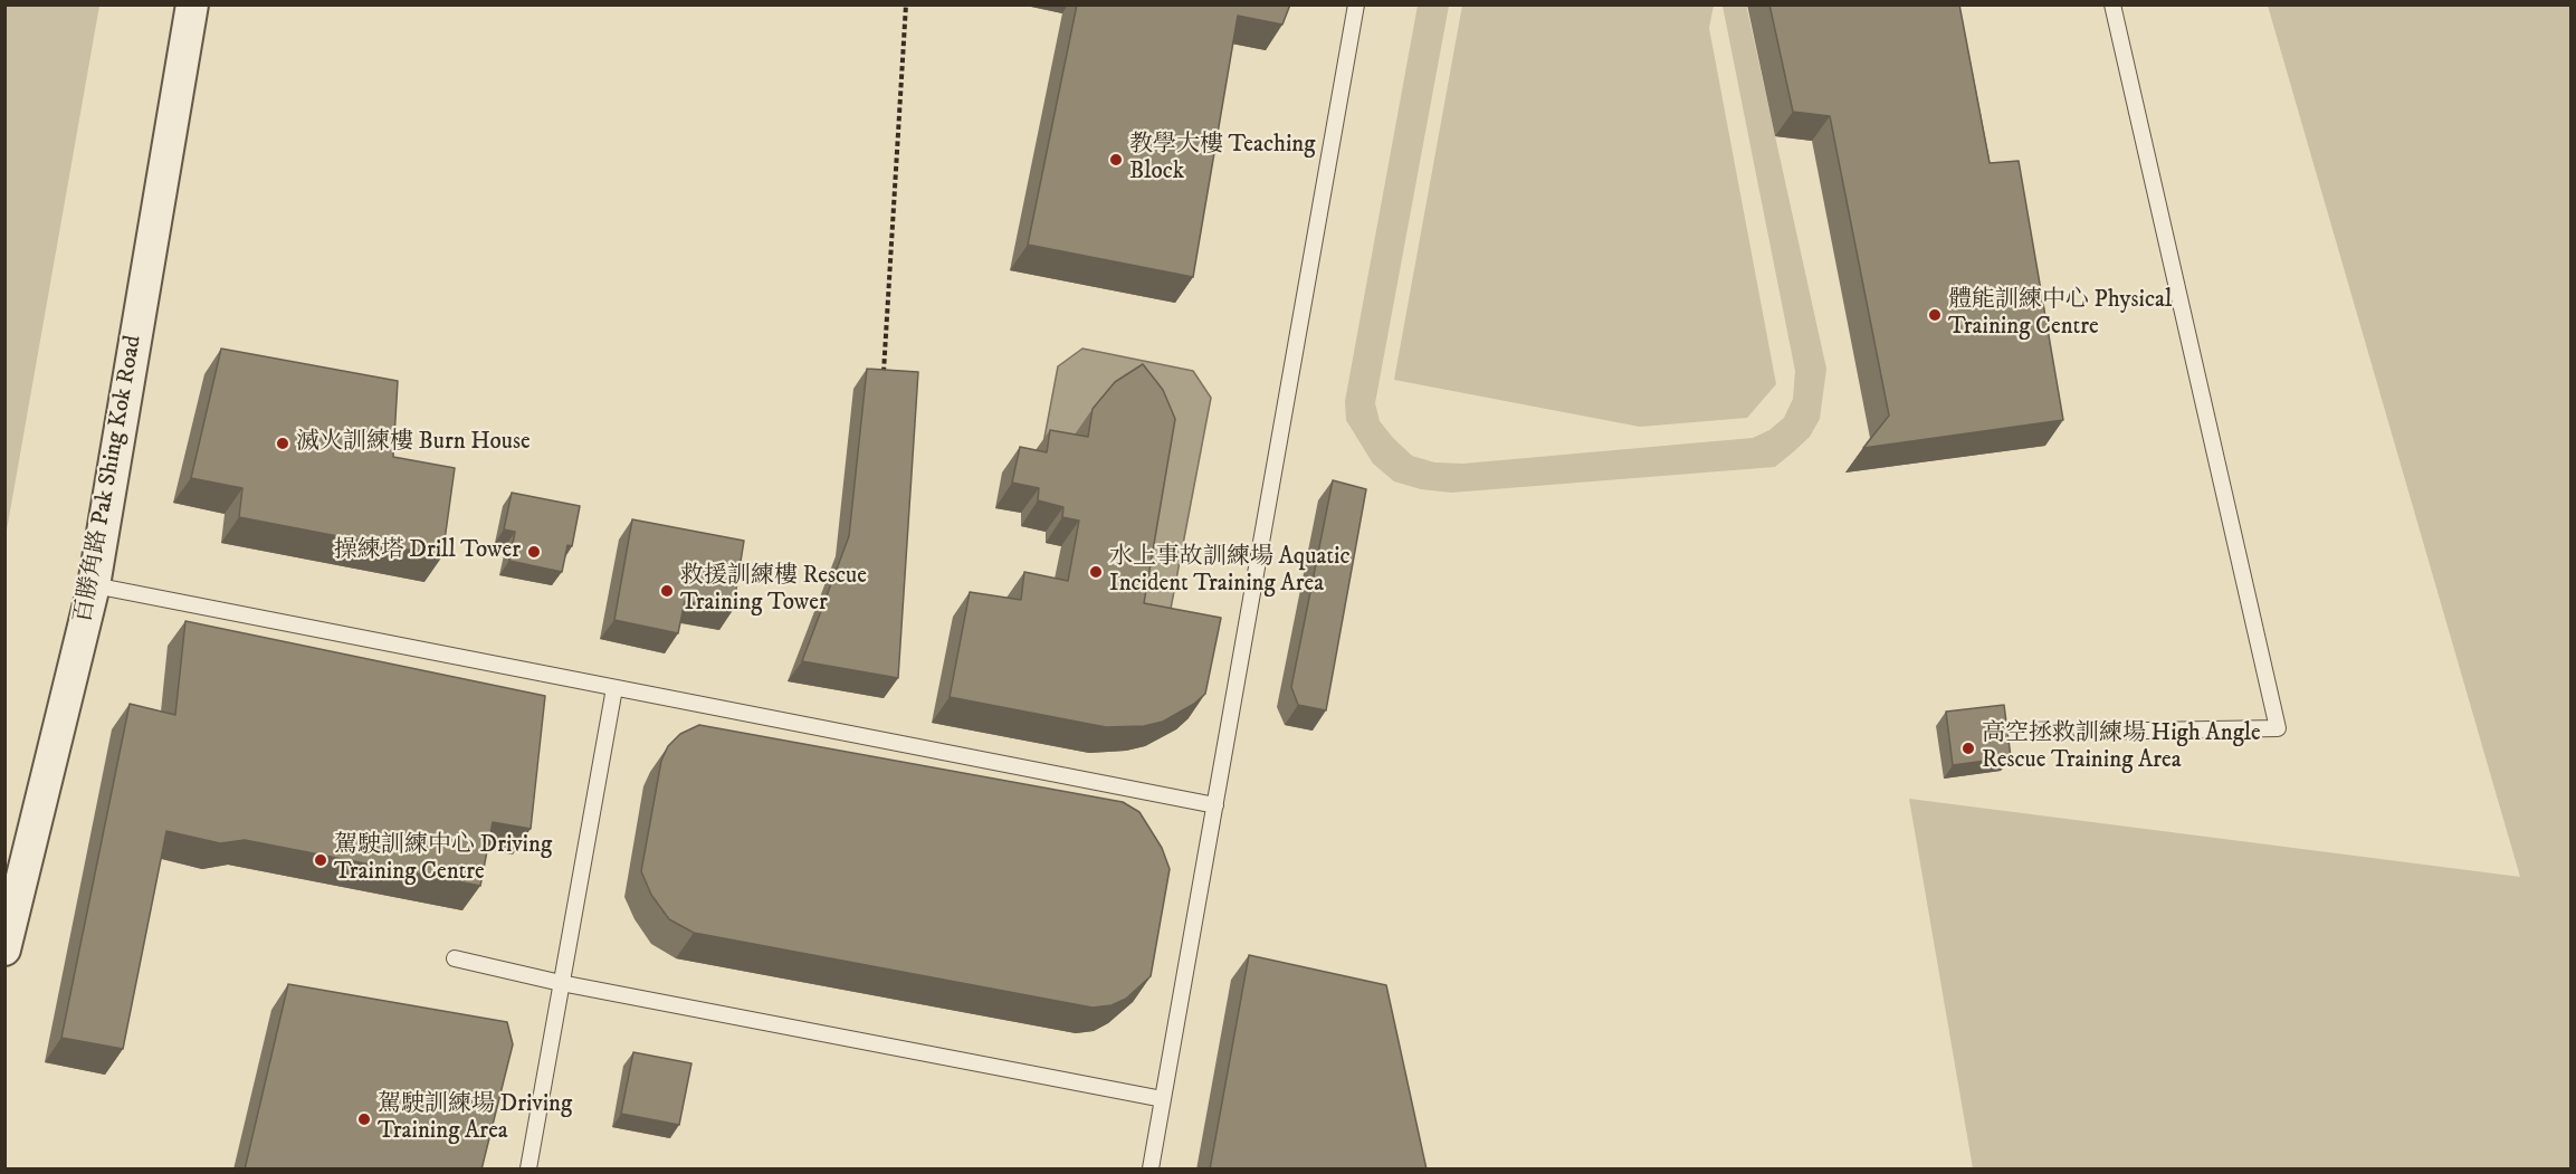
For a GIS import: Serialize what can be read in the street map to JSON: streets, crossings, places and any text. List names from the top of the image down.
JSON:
{
  "streets": {
    "street": ["百勝角路 Pak Shing Kok Road"]
  },
  "places": [
    "教學大樓 Teaching Block",
    "體能訓練中心 Physical Training Centre",
    "滅火訓練樓 Burn House",
    "操練塔 Drill Tower",
    "水上事故訓練場 Aquatic Incident Training Area",
    "救援訓練樓 Rescue Training Tower",
    "高空拯救訓練場 High Angle Rescue Training Area",
    "駕駛訓練中心 Driving Training Centre",
    "駕駛訓練場 Driving Training Area"
  ]
}
